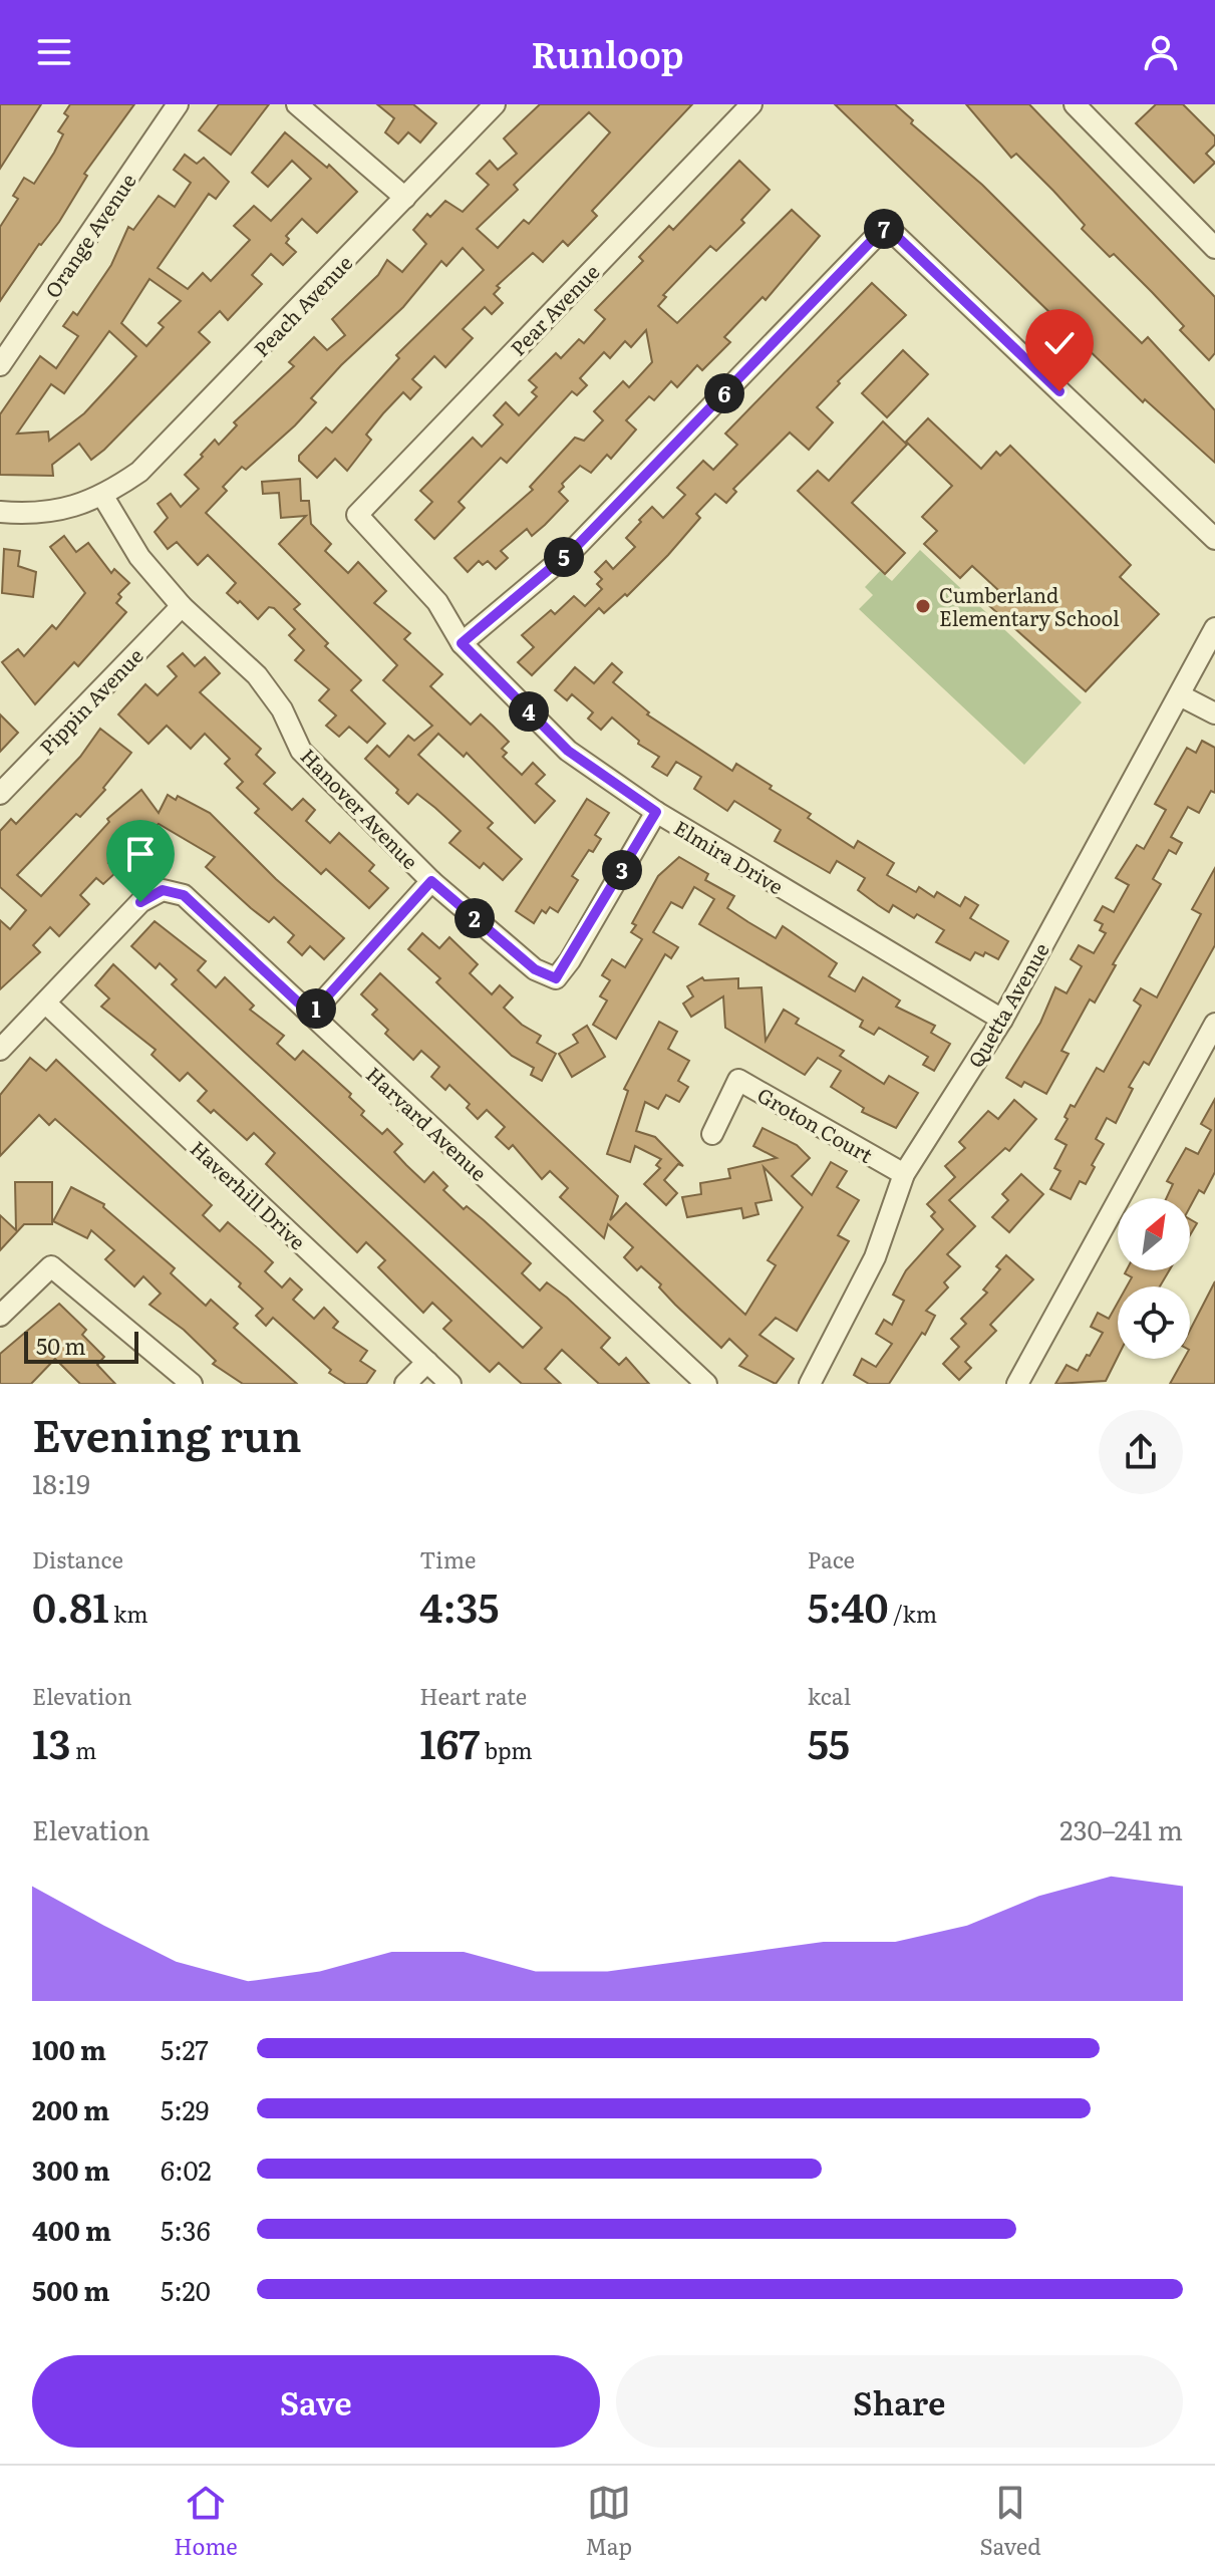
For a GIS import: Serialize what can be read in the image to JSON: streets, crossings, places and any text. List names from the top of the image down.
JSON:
{
  "streets": {
    "street": [
      "Orange Avenue",
      "Peach Avenue",
      "Pear Avenue",
      "Pippin Avenue",
      "Hanover Avenue",
      "Elmira Drive",
      "Quetta Avenue",
      "Harvard Avenue",
      "Groton Court",
      "Haverhill Drive"
    ]
  },
  "crossings": [
    ["Peach Avenue", "Hanover Avenue"],
    ["Pear Avenue", "Elmira Drive"],
    ["Pippin Avenue", "Hanover Avenue"],
    ["Hanover Avenue", "Elmira Drive"],
    ["Elmira Drive", "Quetta Avenue"],
    ["Quetta Avenue", "Groton Court"],
    ["Harvard Avenue", "Haverhill Drive"]
  ],
  "places": ["Cumberland Elementary School"],
  "scale_bar": "50 m",
  "north": "top right",
  "page": {
    "header": "Runloop",
    "pins": [
      "7",
      "6",
      "5",
      "4",
      "3",
      "2",
      "1"
    ],
    "scale": "50 m",
    "heading": ["Evening run", "18:19"],
    "stats": [
      ["Distance", "0.81 km"],
      ["Time", "4:35"],
      ["Pace", "5:40 /km"],
      ["Elevation", "13 m"],
      ["Heart rate", "167 bpm"],
      ["kcal", "55"]
    ],
    "chart": ["Elevation", "230–241 m"],
    "list": [
      {
        "name": "100 m",
        "note": "5:27"
      },
      {
        "name": "200 m",
        "note": "5:29"
      },
      {
        "name": "300 m",
        "note": "6:02"
      },
      {
        "name": "400 m",
        "note": "5:36"
      },
      {
        "name": "500 m",
        "note": "5:20"
      }
    ],
    "buttons": ["Save", "Share"],
    "tabs": ["Home", "Map", "Saved"]
  }
}
